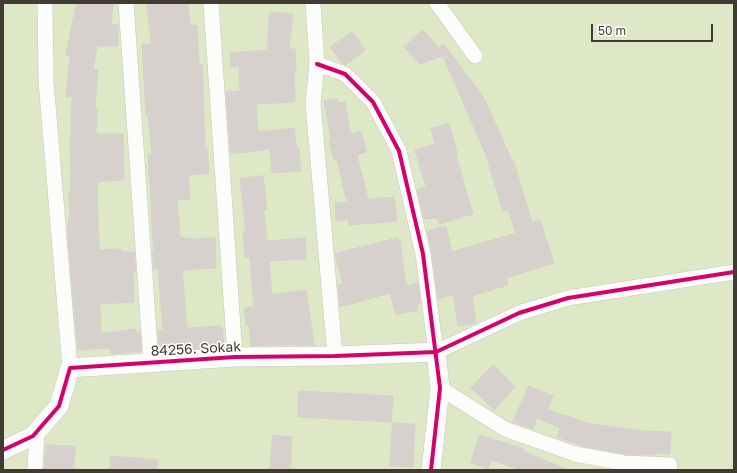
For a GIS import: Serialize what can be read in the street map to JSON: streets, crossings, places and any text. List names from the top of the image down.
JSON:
{
  "streets": {
    "street": ["84256. Sokak"]
  },
  "scale_bar": "50 m"
}
